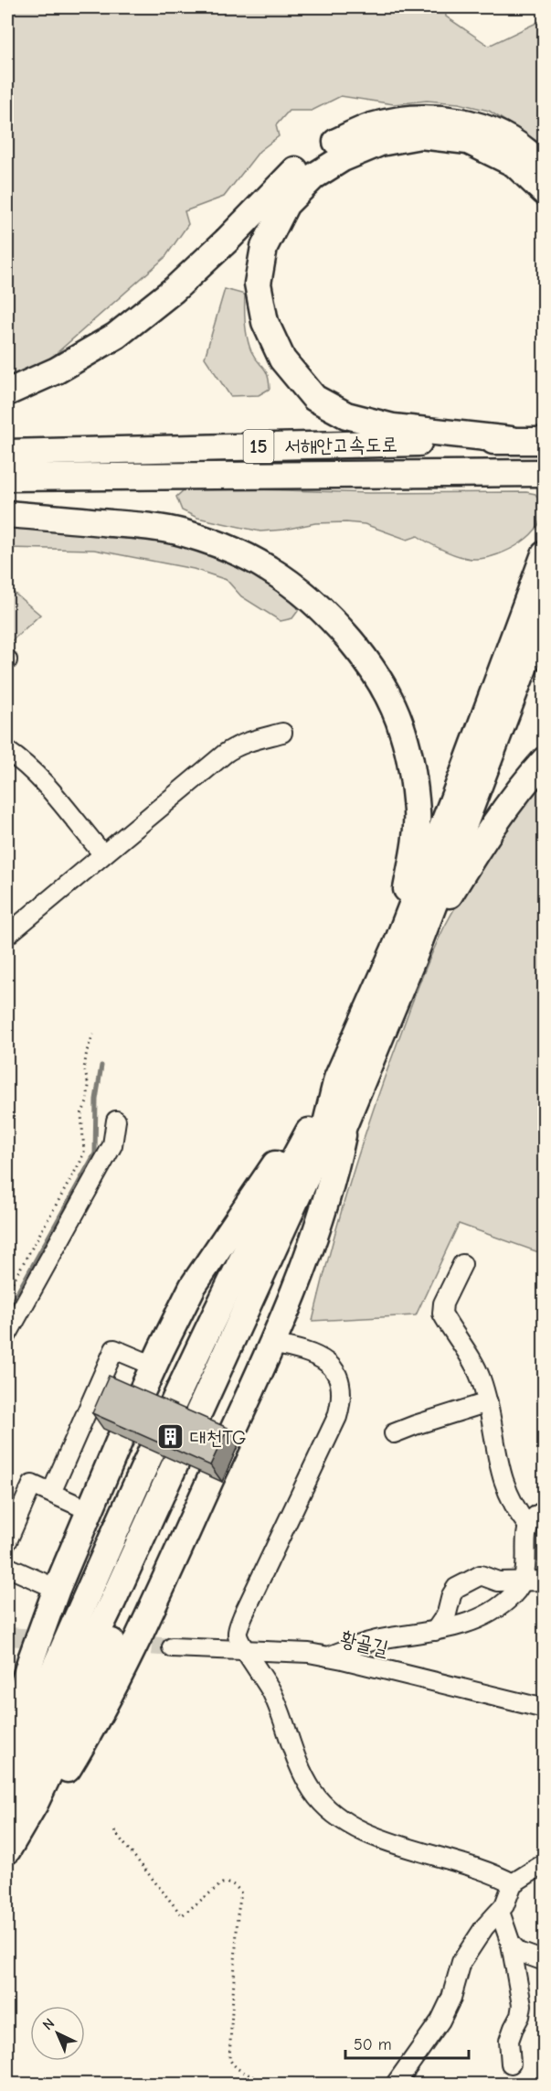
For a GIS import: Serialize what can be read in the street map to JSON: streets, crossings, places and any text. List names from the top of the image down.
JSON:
{
  "streets": {
    "highway": ["서해안고속도로", "15"],
    "street": ["황골길"]
  },
  "places": {
    "building": ["대천TG"]
  },
  "scale_bar": "50 m",
  "north": "top left"
}
